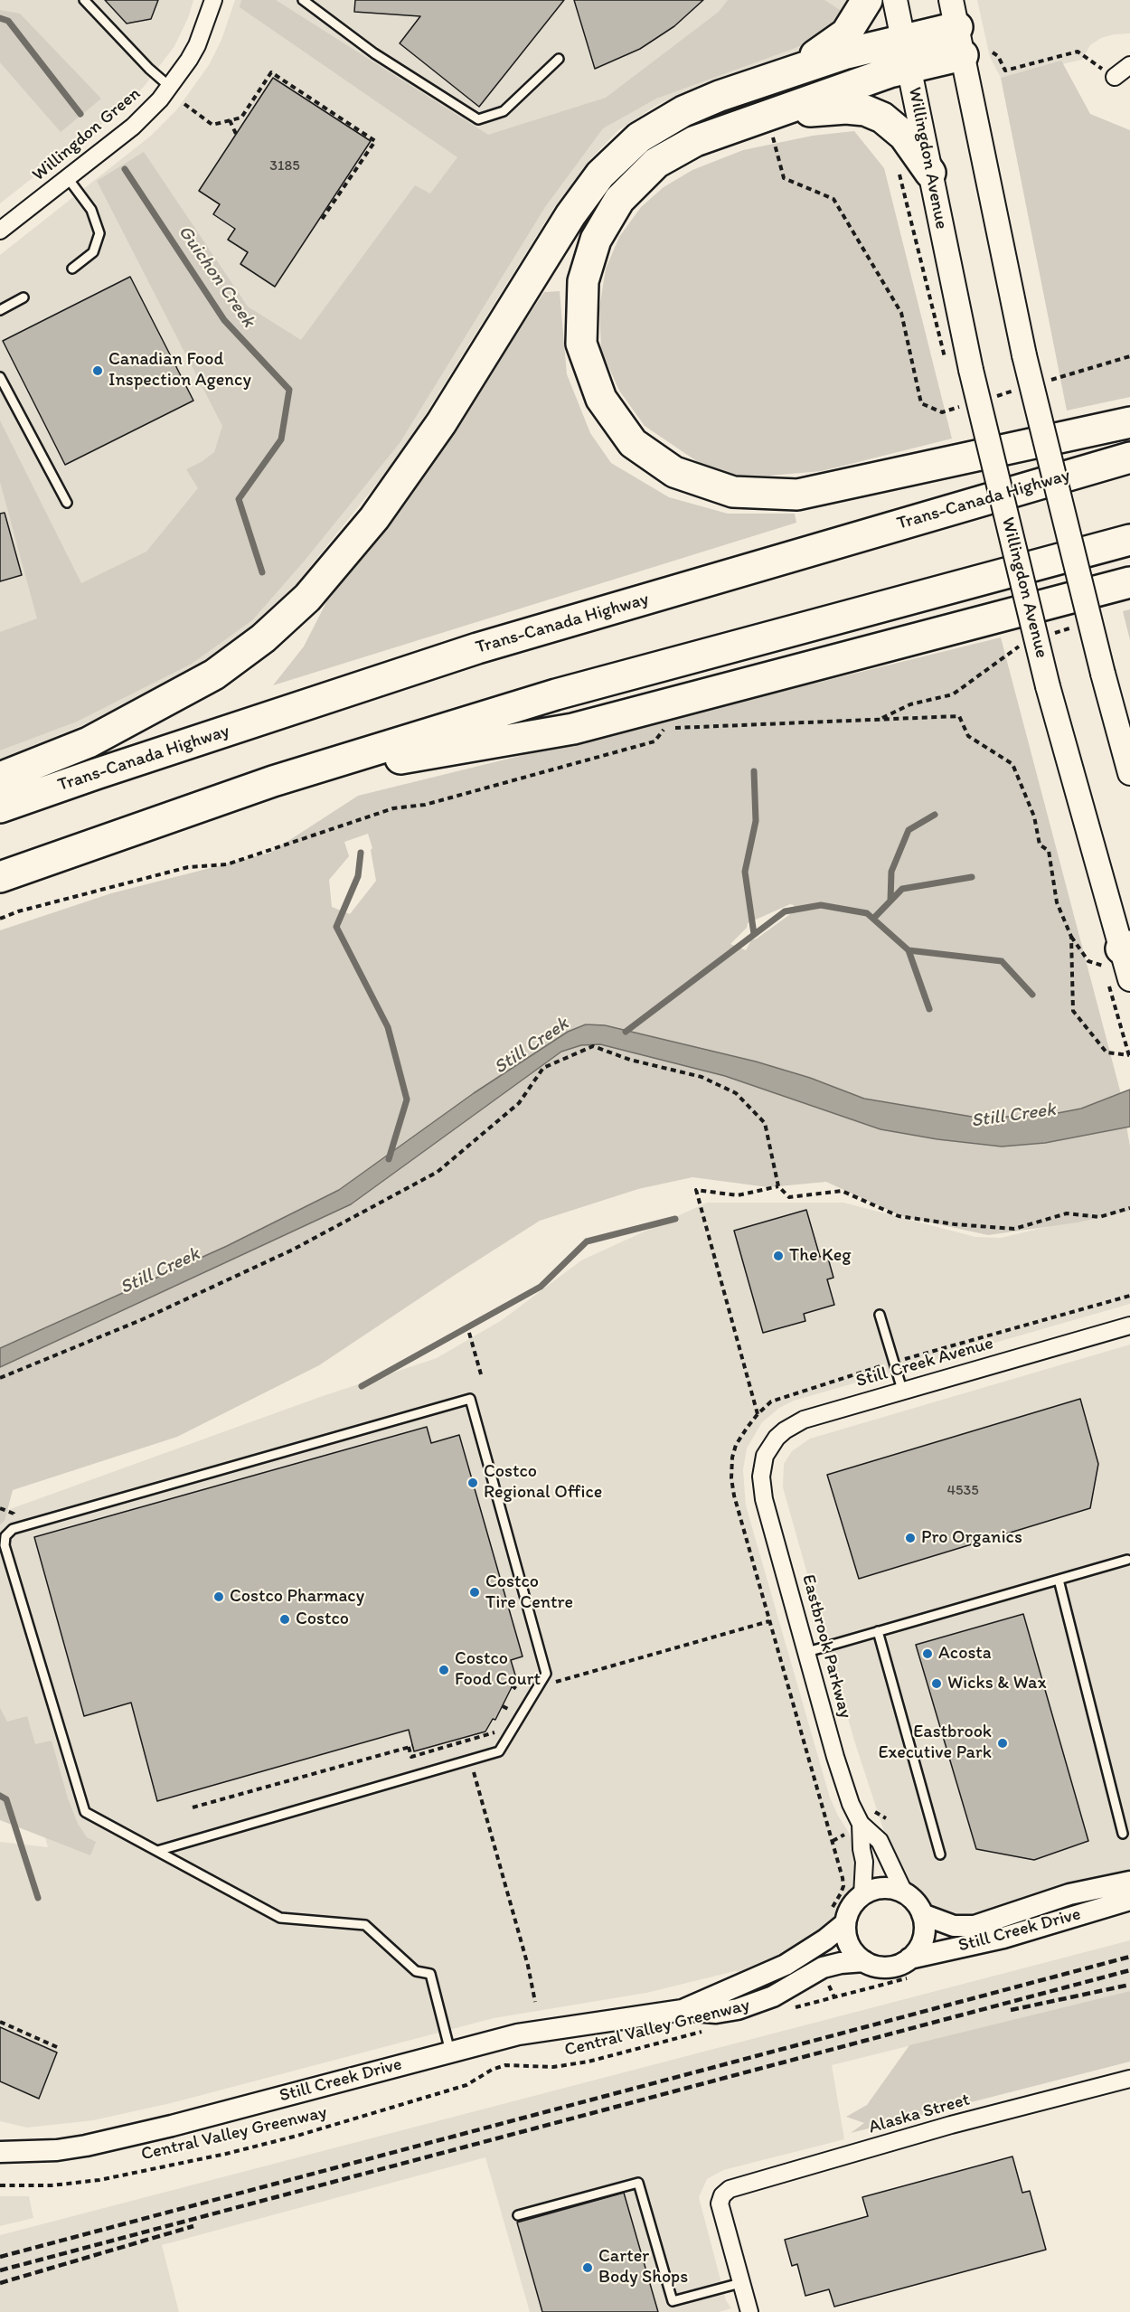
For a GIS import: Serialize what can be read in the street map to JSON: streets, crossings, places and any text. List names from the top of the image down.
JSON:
{
  "streets": {
    "highway": ["Trans-Canada Highway"],
    "main road": ["Willingdon Avenue"],
    "street": [
      "Willingdon Green",
      "Still Creek Avenue",
      "Eastbrook Parkway",
      "Still Creek Drive",
      "Alaska Street"
    ],
    "path": ["Central Valley Greenway"]
  },
  "crossings": [
    ["Still Creek Avenue", "Eastbrook Parkway"],
    ["Eastbrook Parkway", "Still Creek Drive"]
  ],
  "water": ["Guichon Creek", "Still Creek"],
  "places": [
    "Canadian Food Inspection Agency",
    "The Keg",
    "Costco Regional Office",
    "Pro Organics",
    "Costco Tire Centre",
    "Costco Pharmacy",
    "Costco",
    "Acosta",
    "Costco Food Court",
    "Wicks & Wax",
    "Eastbrook Executive Park",
    "Carter Body Shops"
  ],
  "house_numbers": ["3185", "4535"]
}
